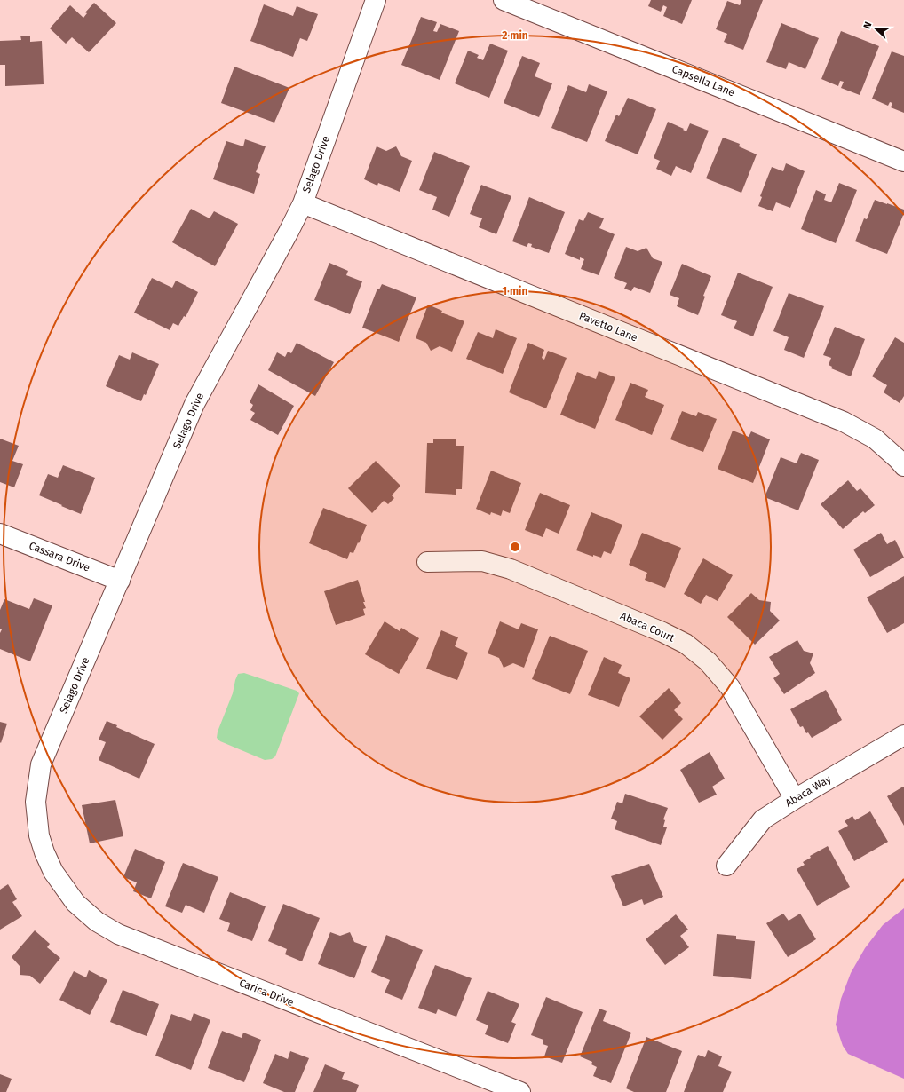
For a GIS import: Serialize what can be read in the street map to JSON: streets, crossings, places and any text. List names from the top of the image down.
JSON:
{
  "streets": {
    "street": [
      "Capsella Lane",
      "Selago Drive",
      "Pavetto Lane",
      "Cassara Drive",
      "Abaca Court",
      "Abaca Way",
      "Carica Drive"
    ]
  },
  "crossings": [
    ["Selago Drive", "Pavetto Lane"],
    ["Selago Drive", "Cassara Drive"],
    ["Selago Drive", "Carica Drive"],
    ["Abaca Court", "Abaca Way"]
  ],
  "north": "left",
  "rings": ["2 min", "1 min"]
}
